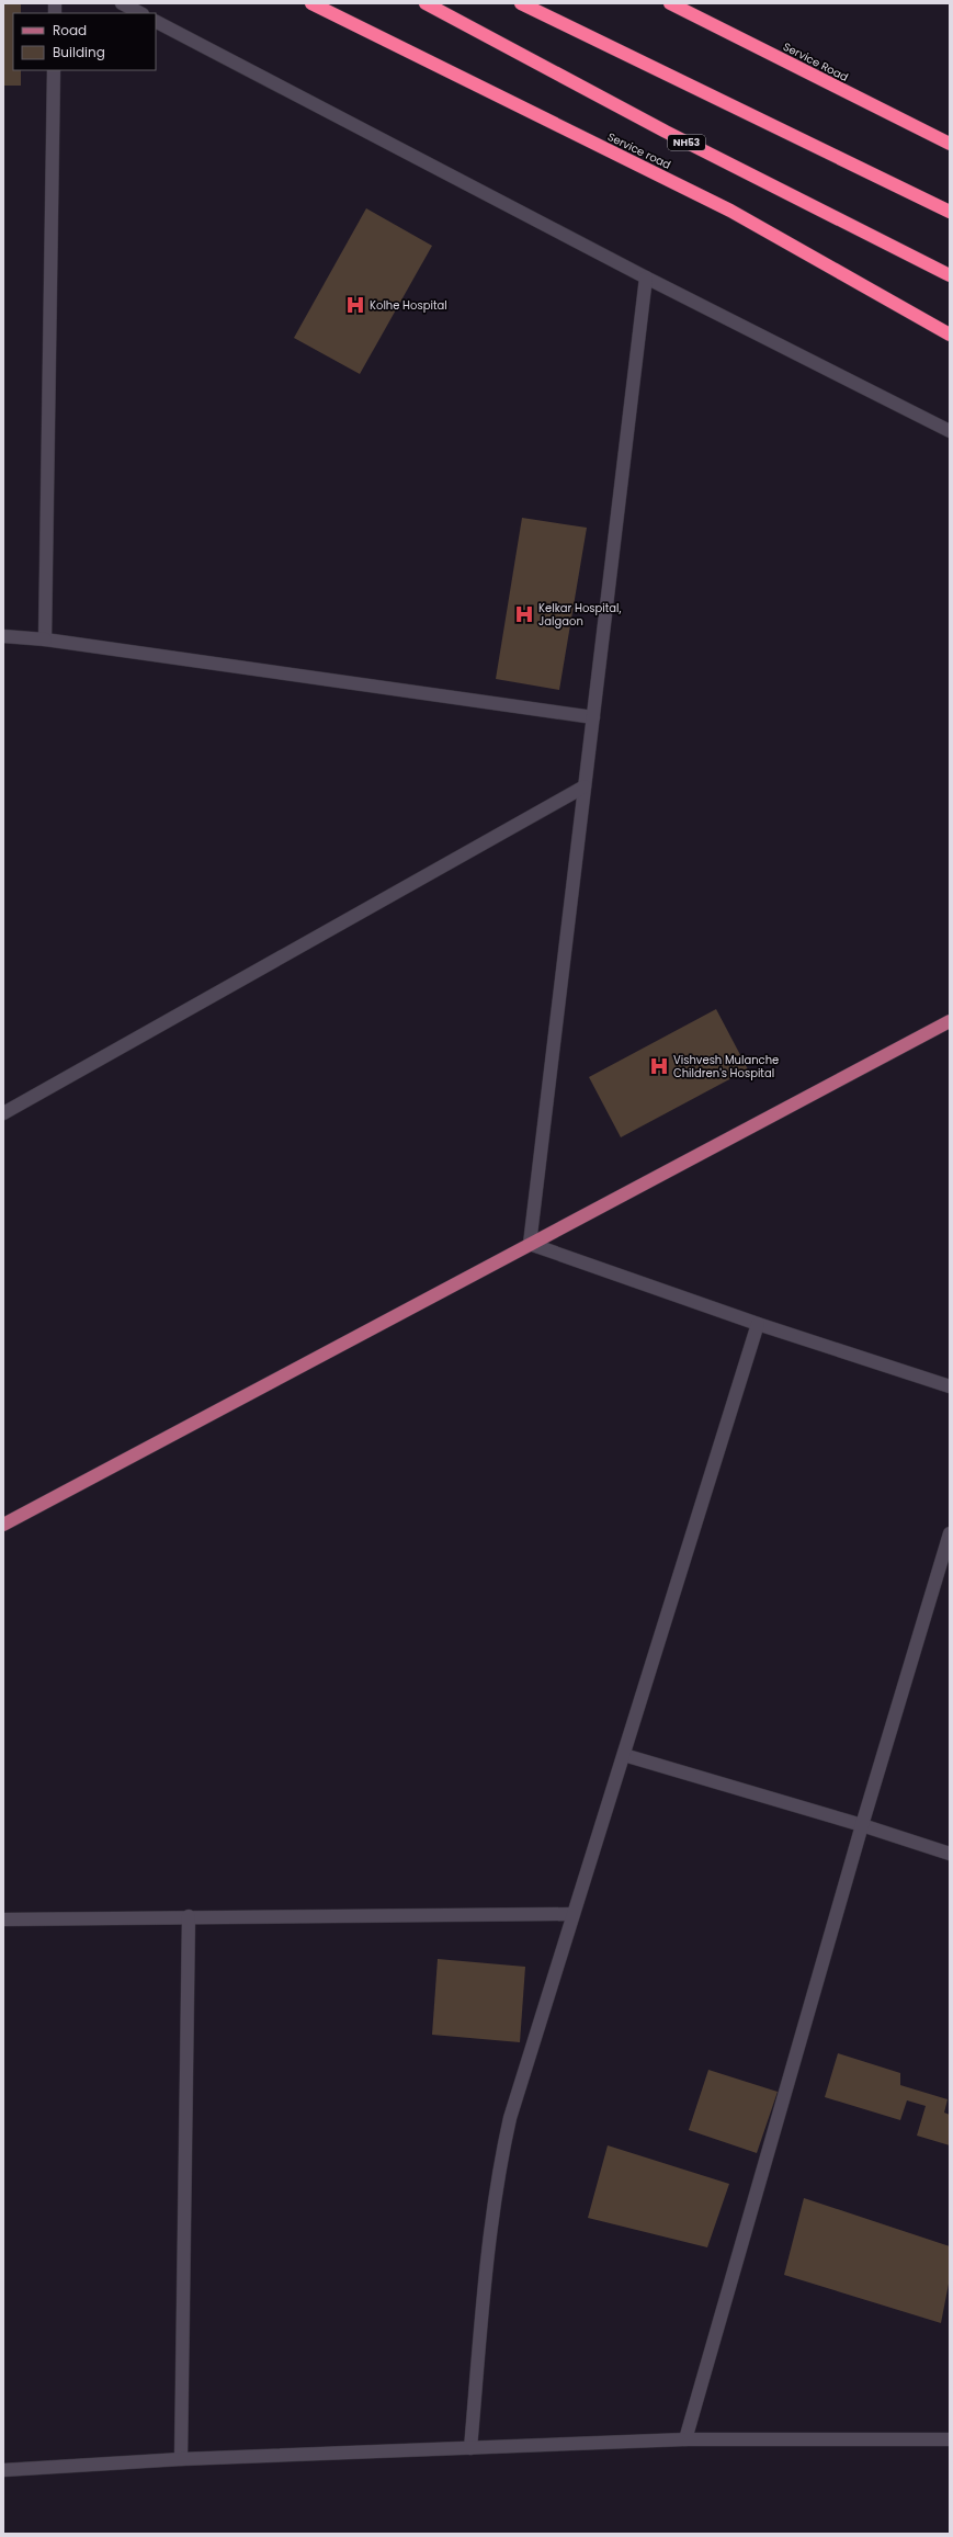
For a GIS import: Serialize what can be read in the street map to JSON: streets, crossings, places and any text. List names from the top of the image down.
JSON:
{
  "streets": {
    "highway": ["Service Road", "NH53", "Service road"]
  },
  "places": {
    "hospital": ["Kolhe Hospital", "Kelkar Hospital, Jalgaon", "Vishvesh Mulanche Children's Hospital"]
  },
  "legend": ["Road", "Building"]
}
